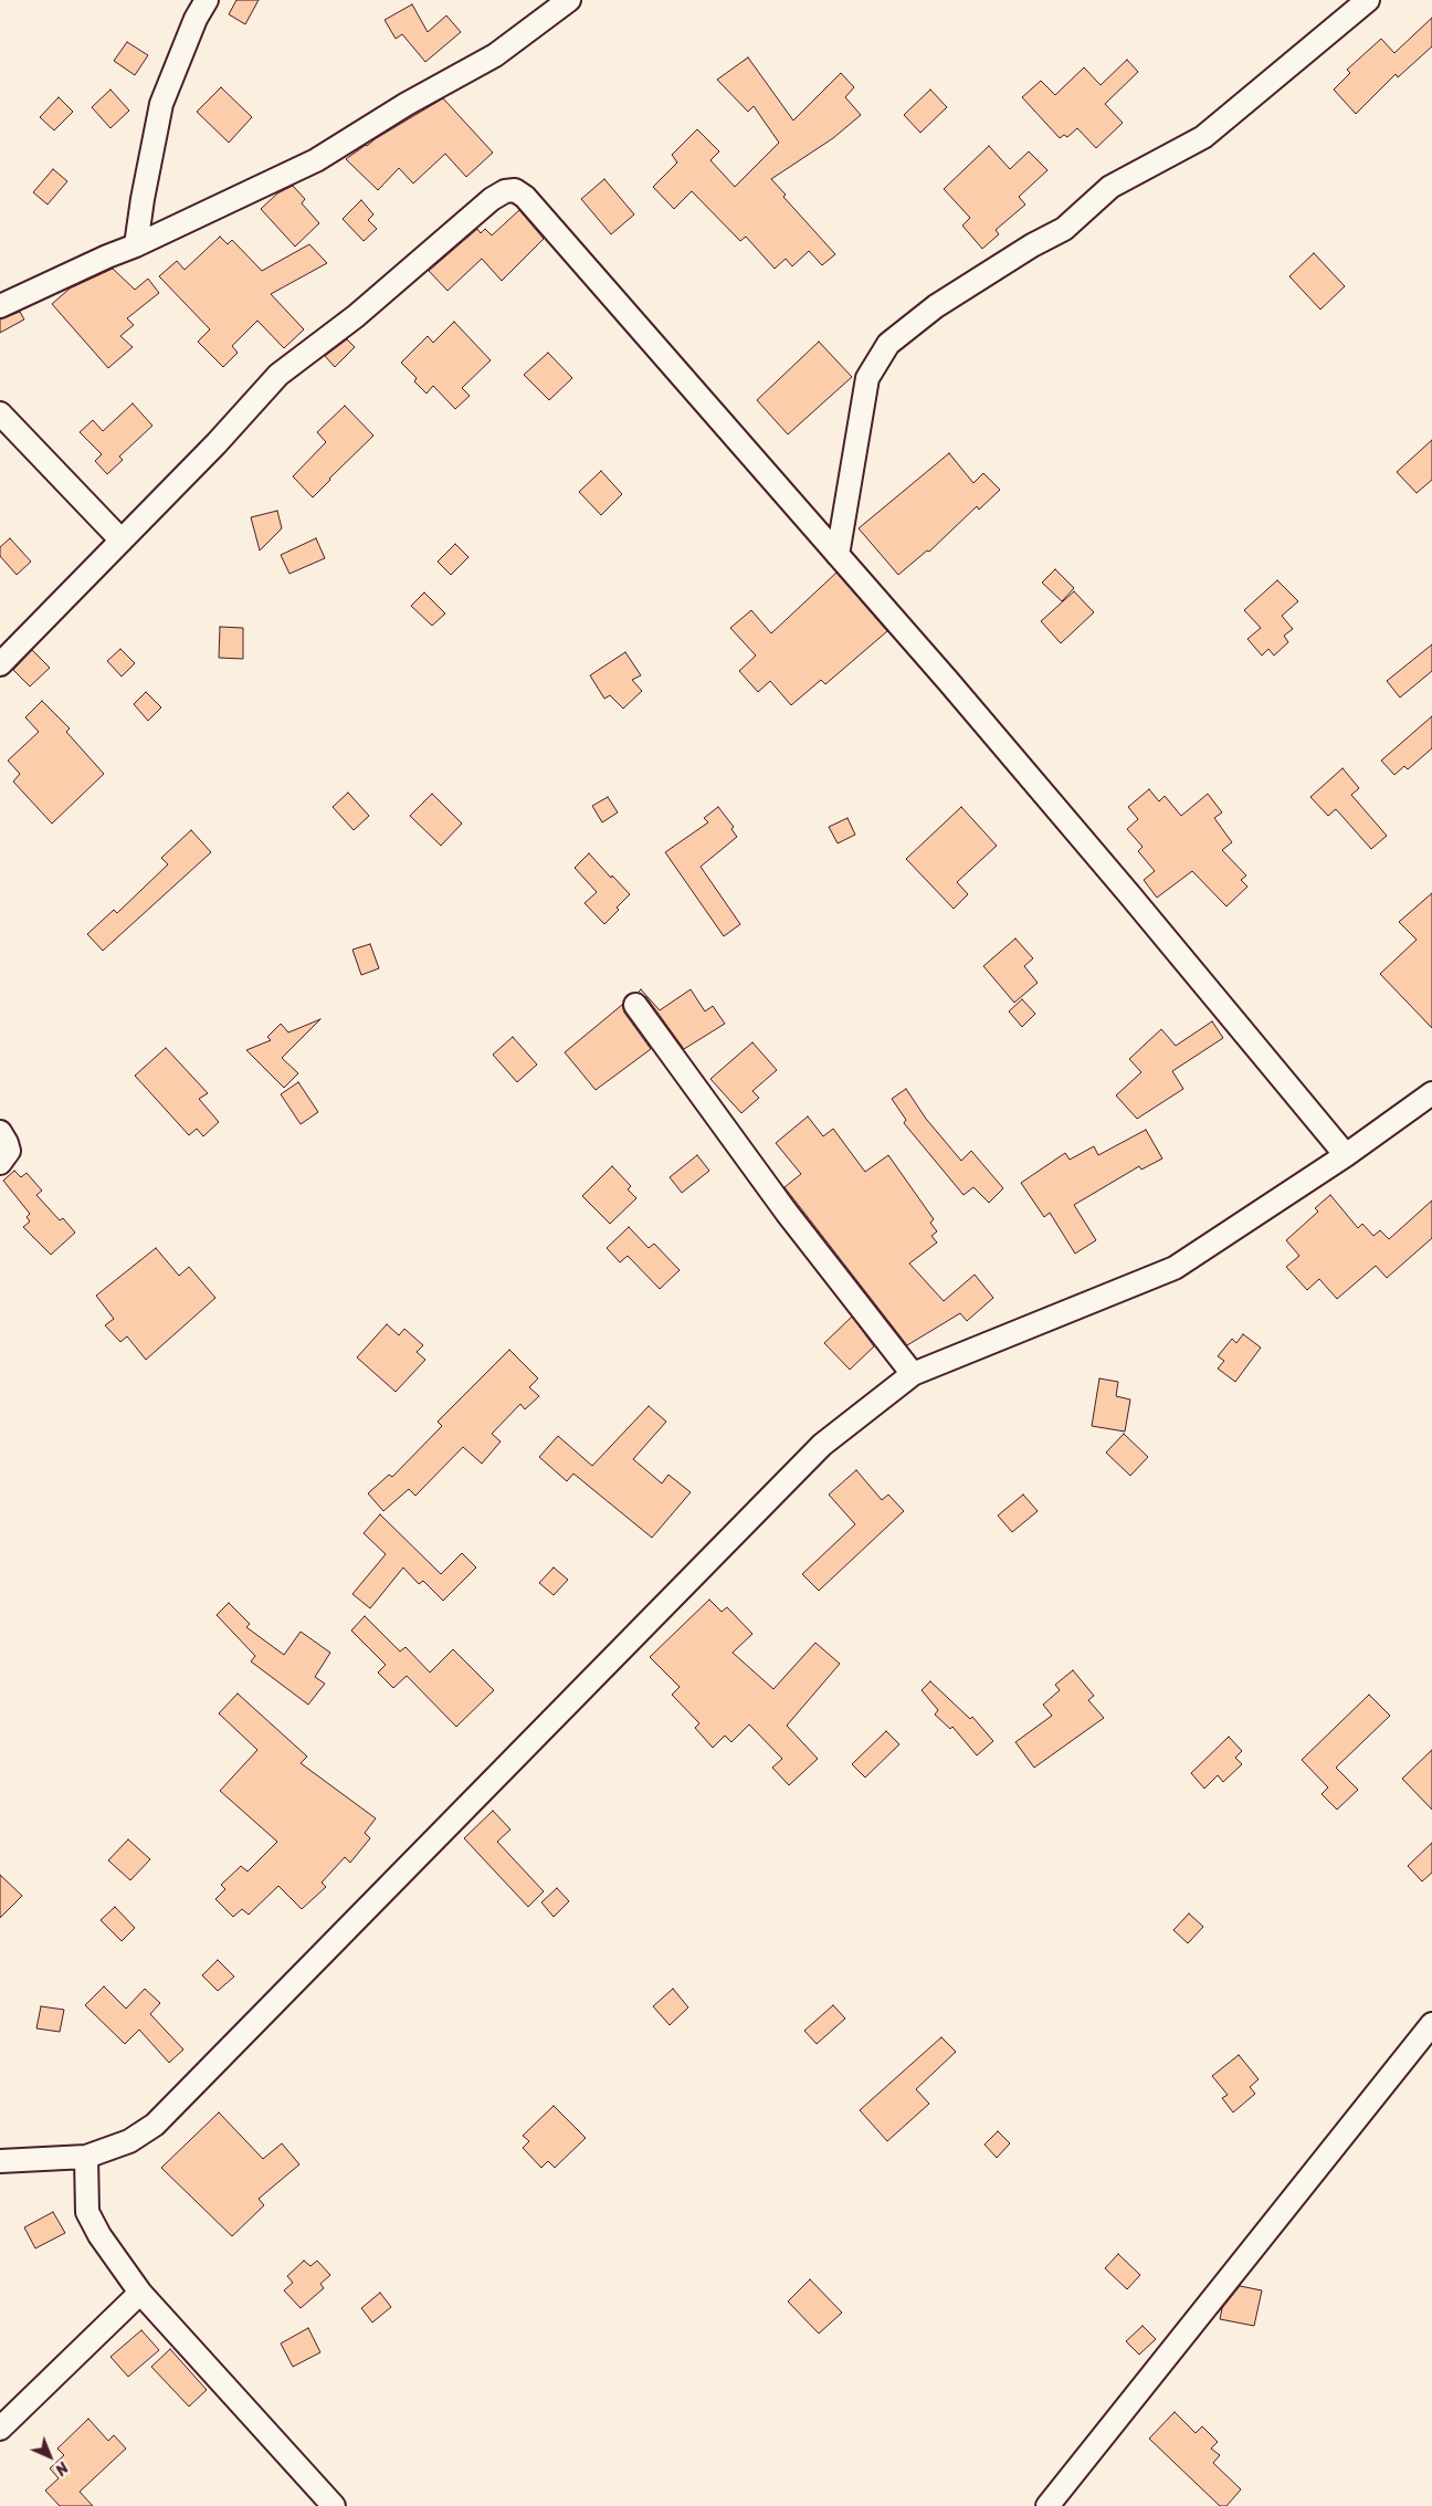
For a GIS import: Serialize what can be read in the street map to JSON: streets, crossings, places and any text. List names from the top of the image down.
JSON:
{
  "north": "bottom right"
}
